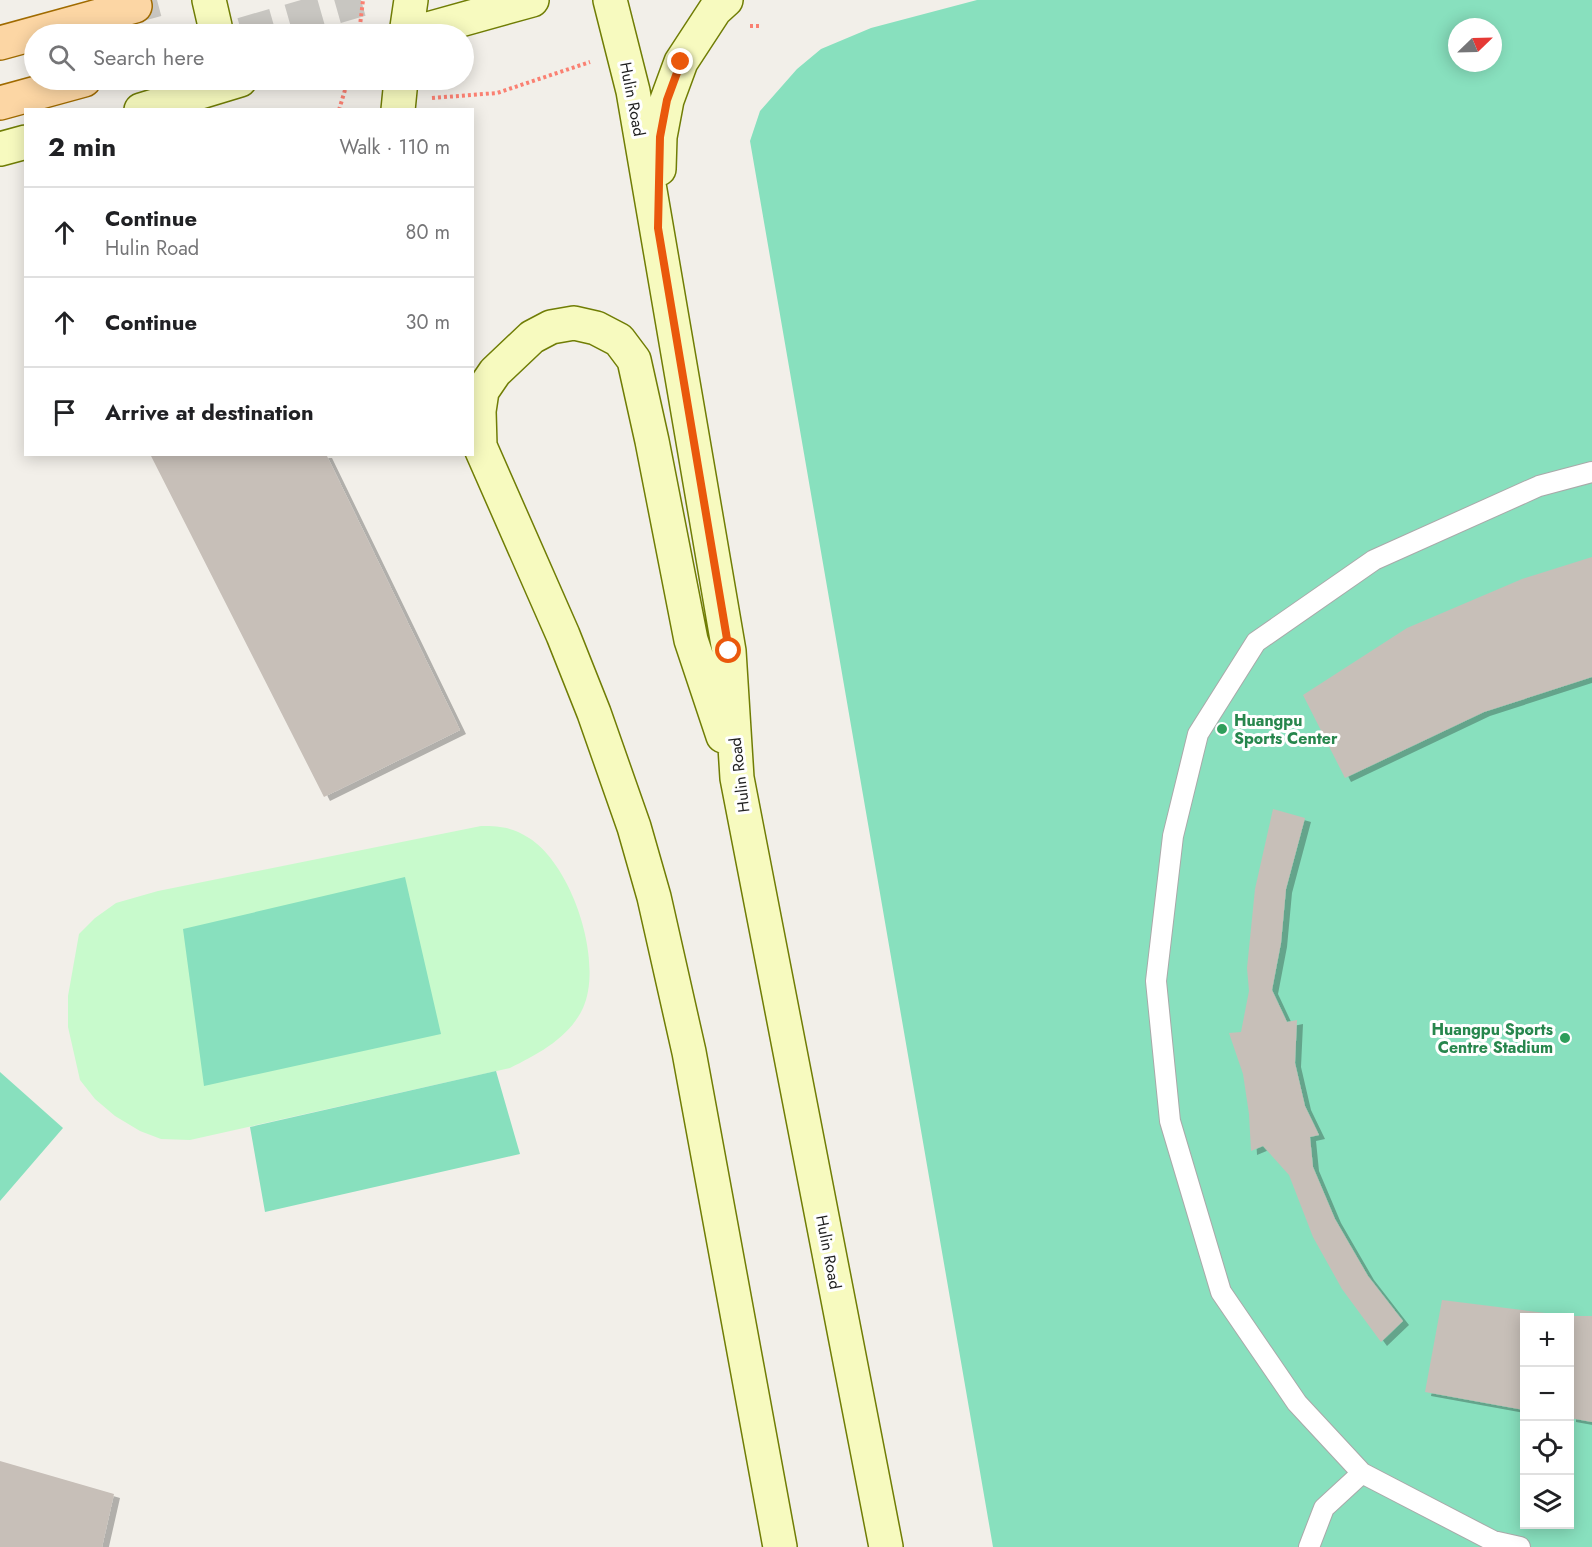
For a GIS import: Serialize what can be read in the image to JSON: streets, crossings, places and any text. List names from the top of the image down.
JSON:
{
  "streets": {
    "main road": ["Hulin Road"]
  },
  "places": ["Huangpu Sports Center", "Huangpu Sports Centre Stadium"],
  "north": "top right",
  "page": {
    "search": "Search here",
    "heading": ["2 min", "Walk · 110 m"],
    "list": [
      ["Continue", "Hulin Road", "80 m"],
      ["Continue", "30 m"],
      "Arrive at destination"
    ],
    "map_buttons": ["+", "−"]
  }
}
